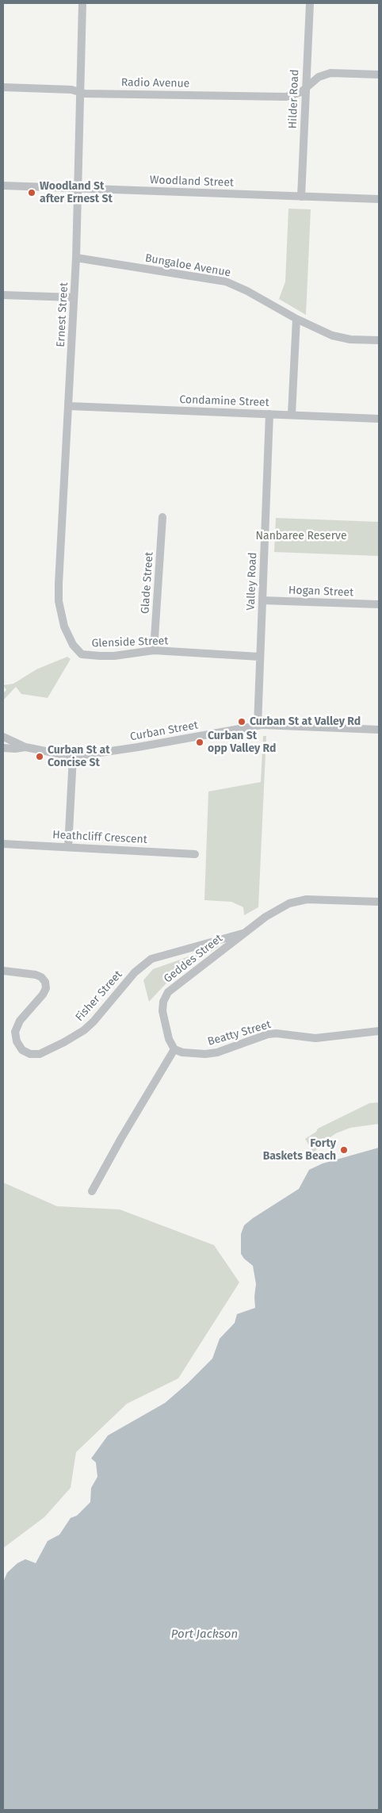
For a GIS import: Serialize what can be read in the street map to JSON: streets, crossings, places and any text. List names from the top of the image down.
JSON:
{
  "streets": {
    "street": [
      "Radio Avenue",
      "Hilder Road",
      "Woodland Street",
      "Bungaloe Avenue",
      "Ernest Street",
      "Condamine Street",
      "Valley Road",
      "Glade Street",
      "Hogan Street",
      "Glenside Street",
      "Curban Street",
      "Heathcliff Crescent",
      "Geddes Street",
      "Fisher Street",
      "Beatty Street"
    ]
  },
  "crossings": [
    ["Radio Avenue", "Hilder Road"],
    ["Radio Avenue", "Ernest Street"],
    ["Hilder Road", "Woodland Street"],
    ["Woodland Street", "Ernest Street"],
    ["Bungaloe Avenue", "Ernest Street"],
    ["Ernest Street", "Condamine Street"],
    ["Ernest Street", "Glenside Street"],
    ["Condamine Street", "Valley Road"],
    ["Valley Road", "Hogan Street"],
    ["Valley Road", "Glenside Street"],
    ["Valley Road", "Curban Street"],
    ["Glade Street", "Glenside Street"],
    ["Geddes Street", "Fisher Street"],
    ["Geddes Street", "Beatty Street"]
  ],
  "water": ["Port Jackson"],
  "parks": ["Nanbaree Reserve"],
  "places": [
    "Woodland St after Ernest St",
    "Curban St at Valley Rd",
    "Curban St opp Valley Rd",
    "Curban St at Concise St",
    "Forty Baskets Beach"
  ]
}
